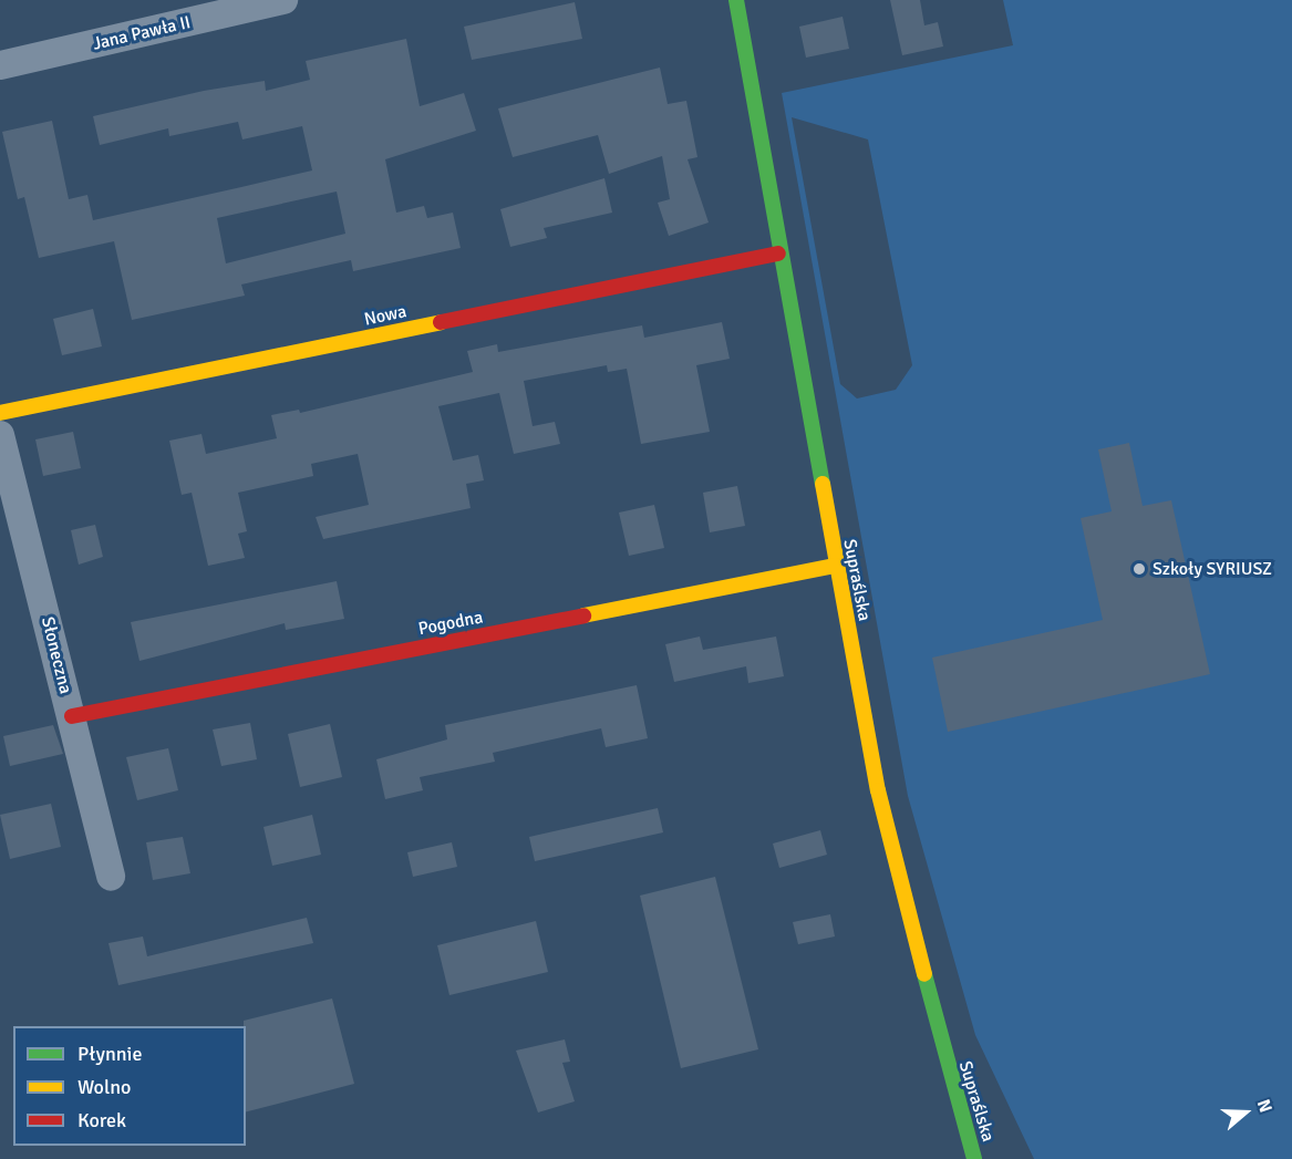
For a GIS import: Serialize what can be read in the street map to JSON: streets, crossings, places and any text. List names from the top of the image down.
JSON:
{
  "streets": {
    "street": [
      "Jana Pawła II",
      "Nowa",
      "Supraślska",
      "Pogodna",
      "Słoneczna"
    ]
  },
  "crossings": [
    ["Nowa", "Supraślska"],
    ["Supraślska", "Pogodna"],
    ["Pogodna", "Słoneczna"]
  ],
  "places": ["Szkoły SYRIUSZ"],
  "legend": ["Płynnie", "Wolno", "Korek"],
  "north": "right"
}
